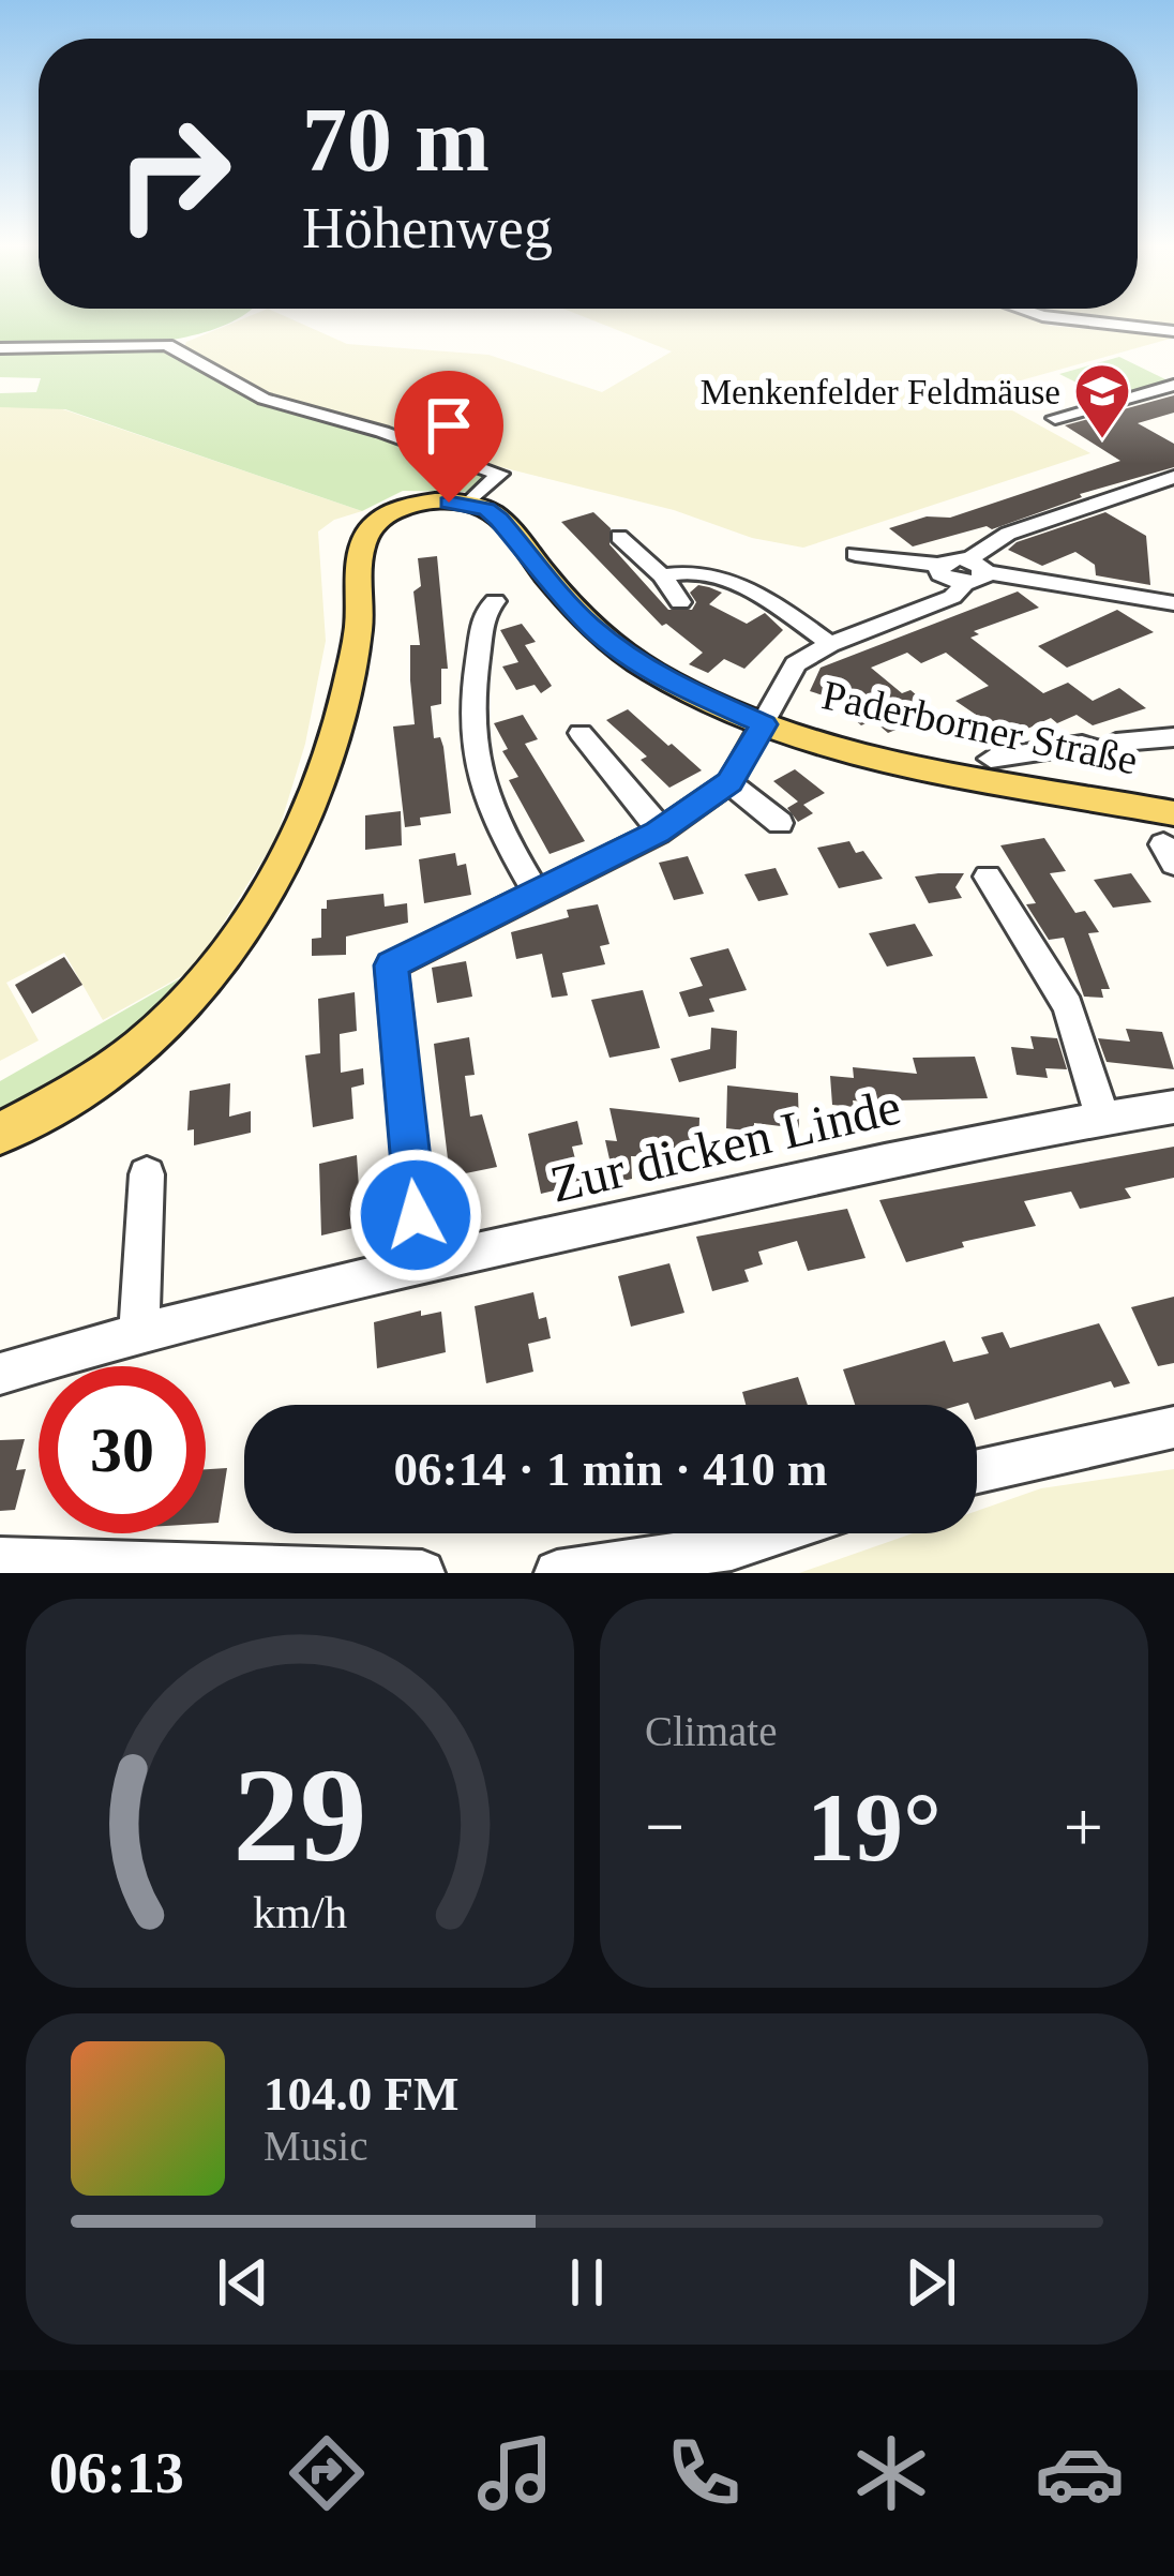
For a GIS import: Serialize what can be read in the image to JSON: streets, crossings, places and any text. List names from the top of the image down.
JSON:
{
  "streets": {
    "main road": ["Paderborner Straße"],
    "street": ["Zur dicken Linde"]
  },
  "places": {
    "school or university": ["Menkenfelder Feldmäuse"]
  },
  "page": {
    "turn": ["70 m", "Höhenweg"],
    "limit": "30",
    "trip": "06:14 · 1 min · 410 m",
    "tile": "Climate",
    "heat": ["−", "19°", "+"],
    "song": ["104.0 FM", "Music"],
    "tabs": "06:13",
    "gauge": ["29", "km/h"]
  }
}
